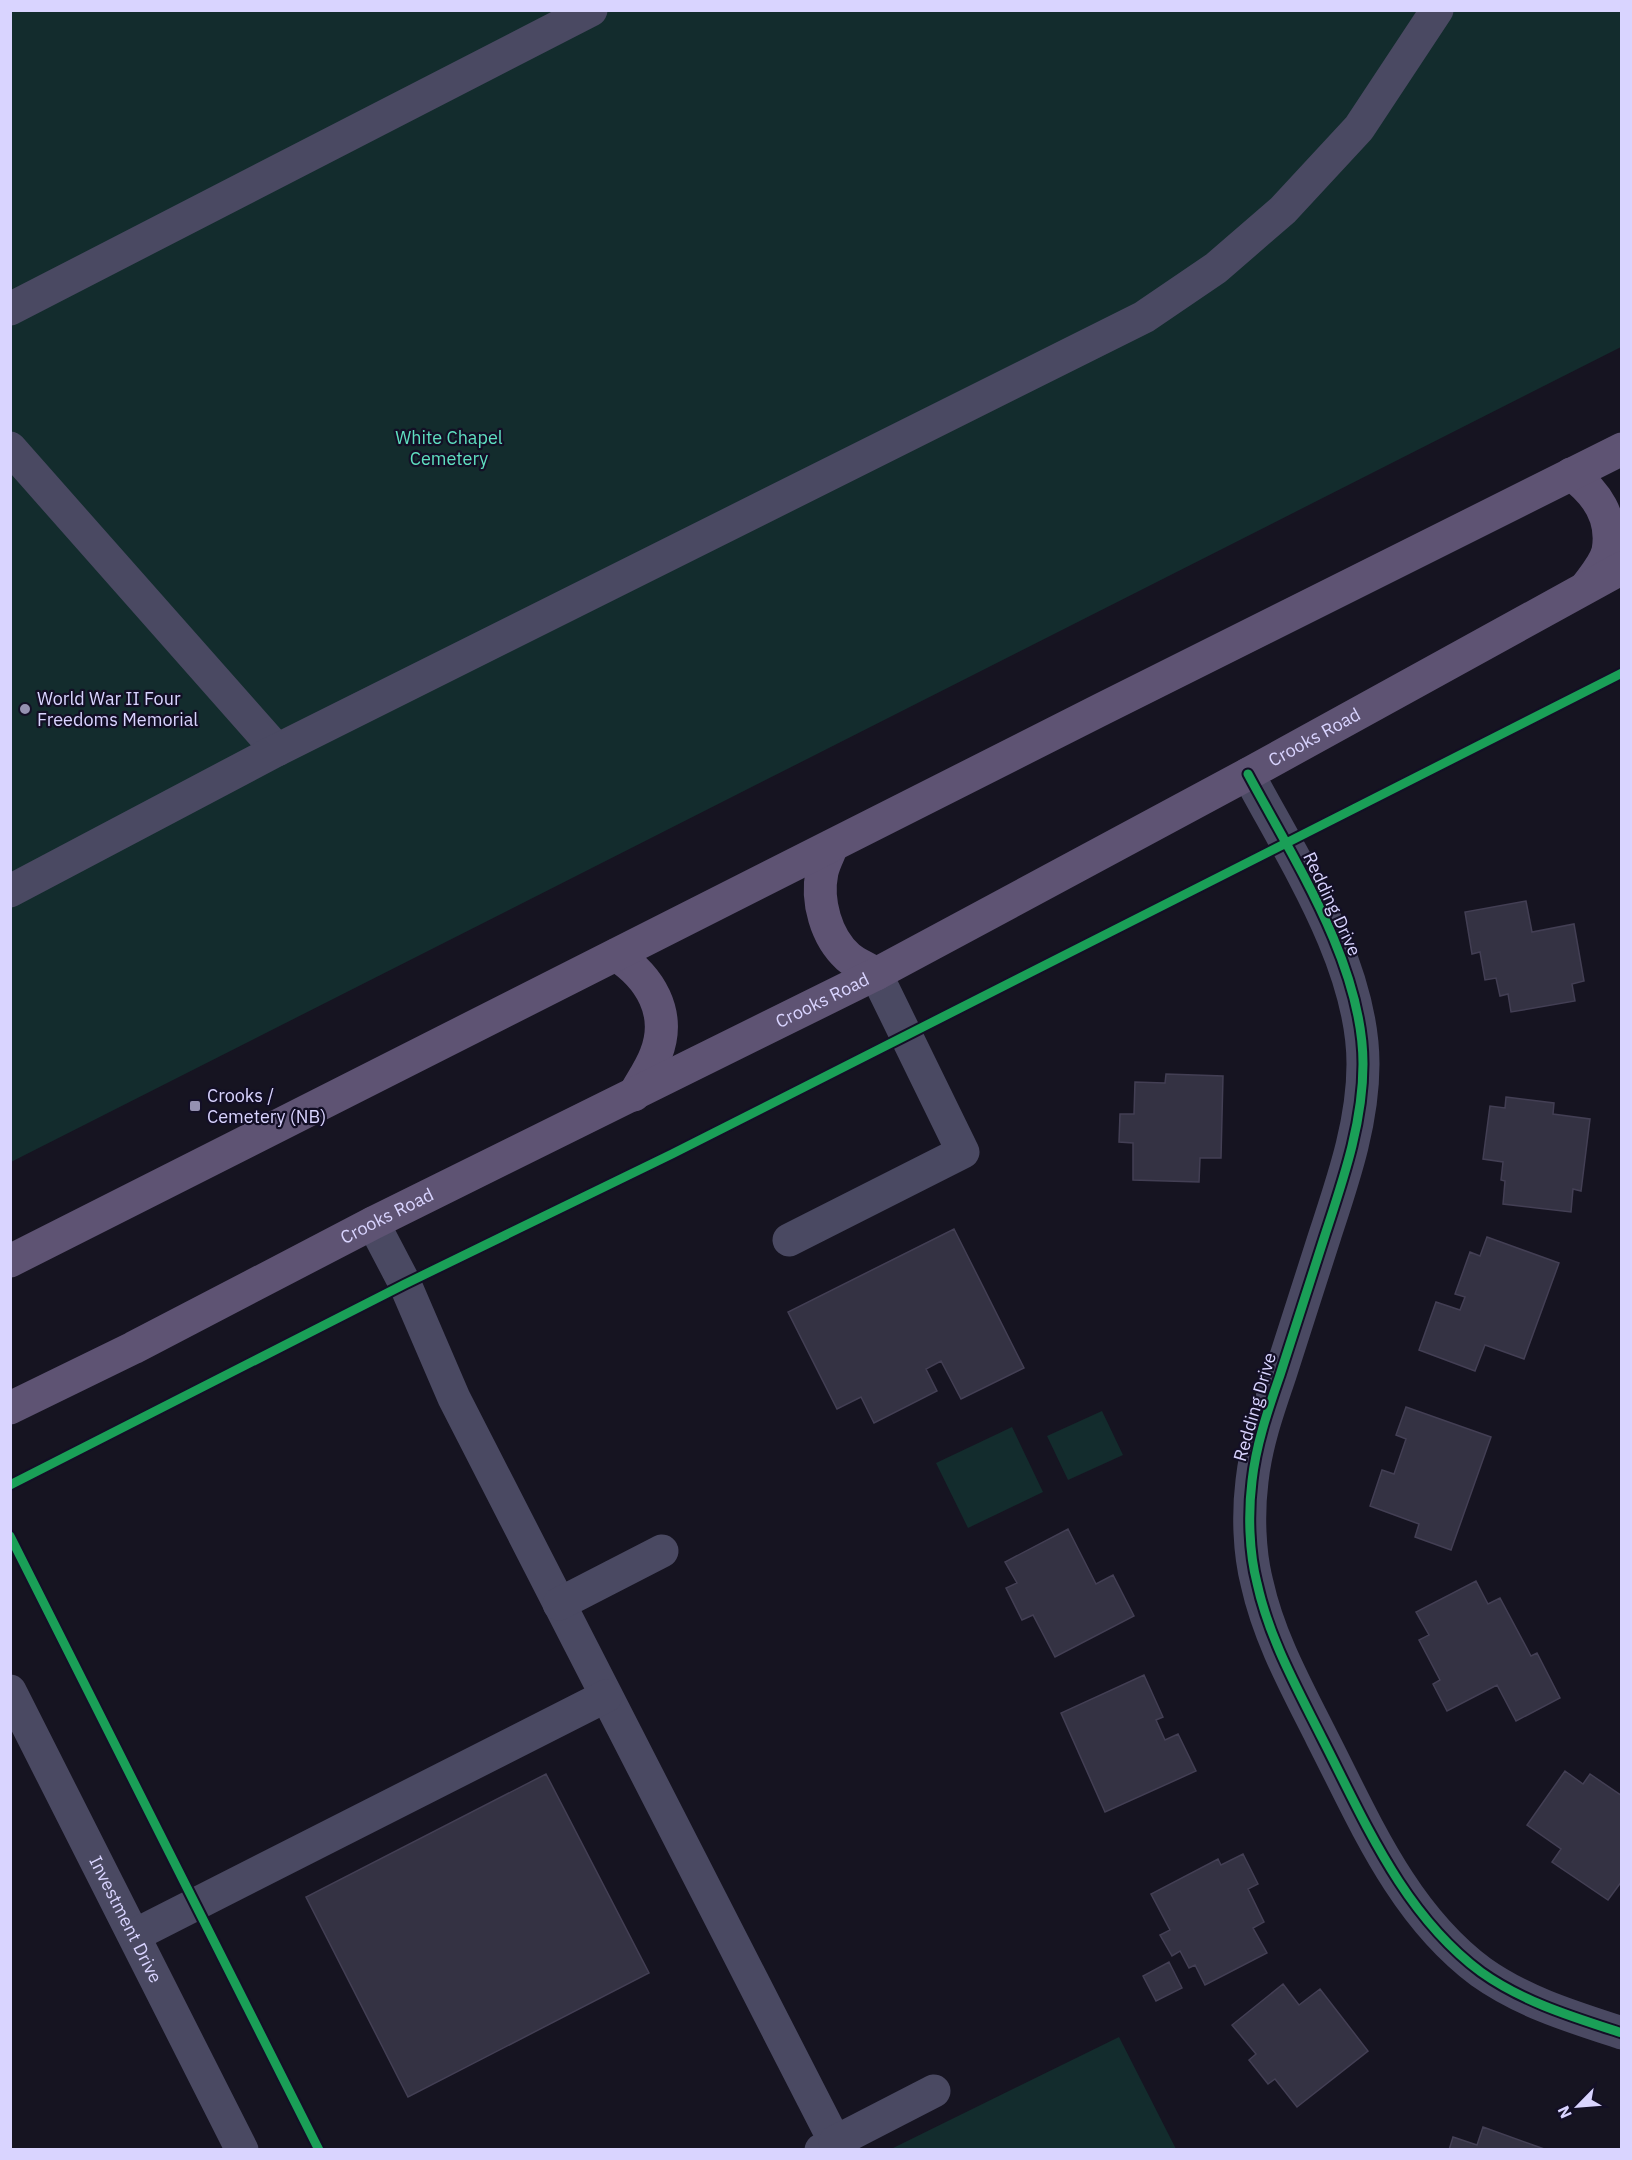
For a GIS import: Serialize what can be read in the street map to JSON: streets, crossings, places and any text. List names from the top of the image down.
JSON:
{
  "streets": {
    "main road": ["Crooks Road"],
    "street": ["Redding Drive", "Investment Drive"]
  },
  "crossings": [
    ["Crooks Road", "Redding Drive"]
  ],
  "parks": ["White Chapel Cemetery"],
  "places": {
    "other": ["World War II Four Freedoms Memorial"],
    "transit": ["Crooks / Cemetery (NB)"]
  },
  "north": "bottom left"
}
